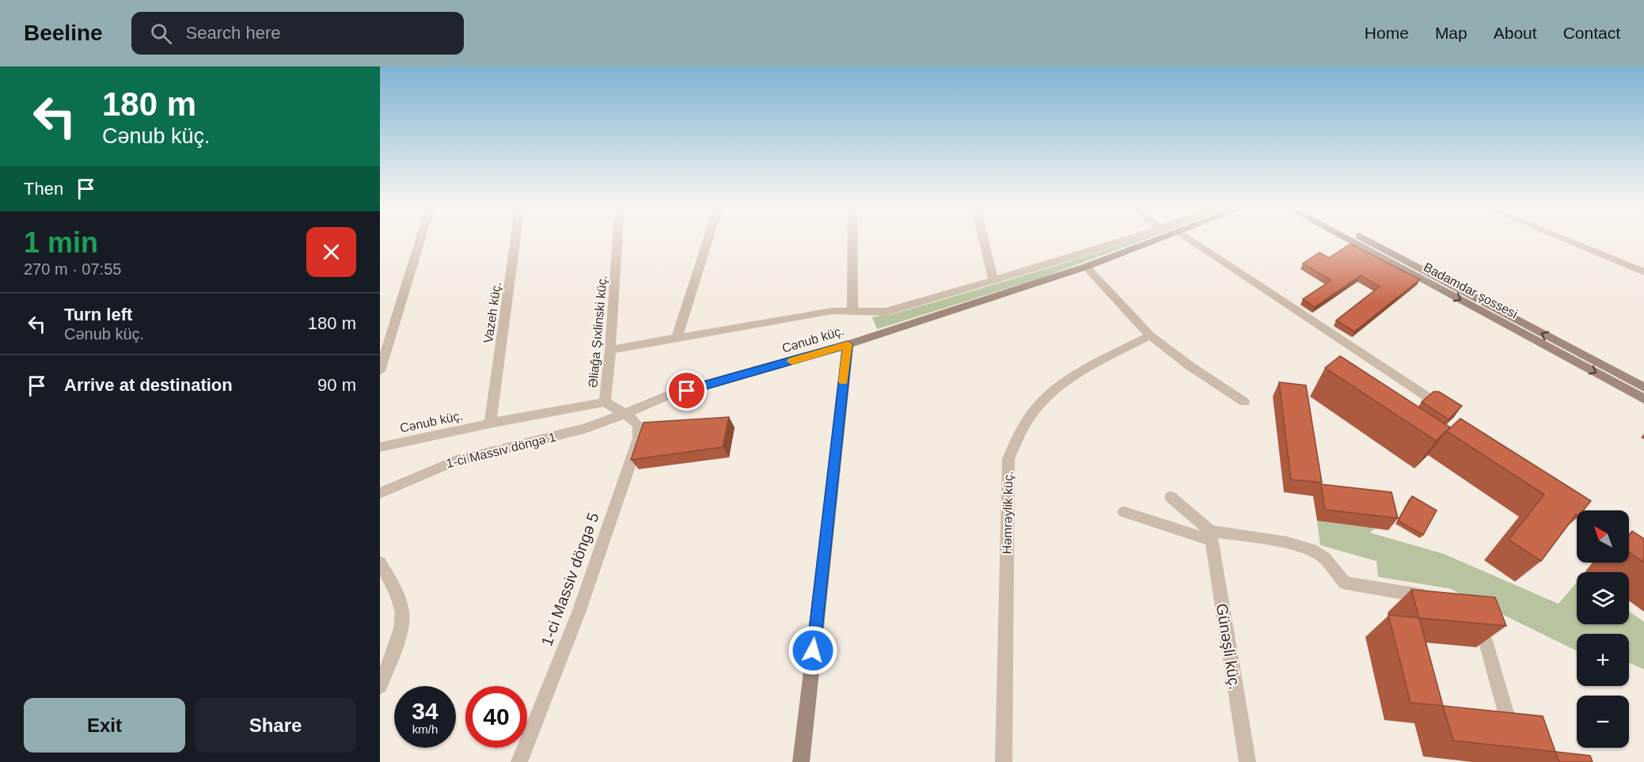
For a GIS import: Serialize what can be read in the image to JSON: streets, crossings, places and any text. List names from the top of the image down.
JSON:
{
  "streets": {
    "street": [
      "Badamdar şossesi",
      "Vazeh küç.",
      "Əliağa Şıxlinski küç.",
      "Cənub küç.",
      "1-ci Massiv döngə 1",
      "Həmrəylik küç.",
      "1-ci Massiv döngə 5",
      "Günəşli küç."
    ]
  },
  "crossings": [
    ["Vazeh küç.", "Cənub küç."],
    ["Əliağa Şıxlinski küç.", "Cənub küç."],
    ["Cənub küç.", "1-ci Massiv döngə 1"],
    ["Cənub küç.", "1-ci Massiv döngə 5"],
    ["1-ci Massiv döngə 1", "1-ci Massiv döngə 5"]
  ],
  "north": "top left",
  "page": {
    "header": "Beeline",
    "search": "Search here",
    "nav": [
      "Home",
      "Map",
      "About",
      "Contact"
    ],
    "turn": ["180 m", "Cənub küç."],
    "then": "Then",
    "heading": ["1 min", "270 m · 07:55"],
    "list": [
      {
        "name": "Turn left",
        "note": "Cənub küç.",
        "value": "180 m"
      },
      {
        "name": "Arrive at destination",
        "value": "90 m"
      }
    ],
    "map_buttons": ["+", "−"],
    "speed": "34 km/h",
    "limit": "40",
    "buttons": ["Exit", "Share"]
  }
}
